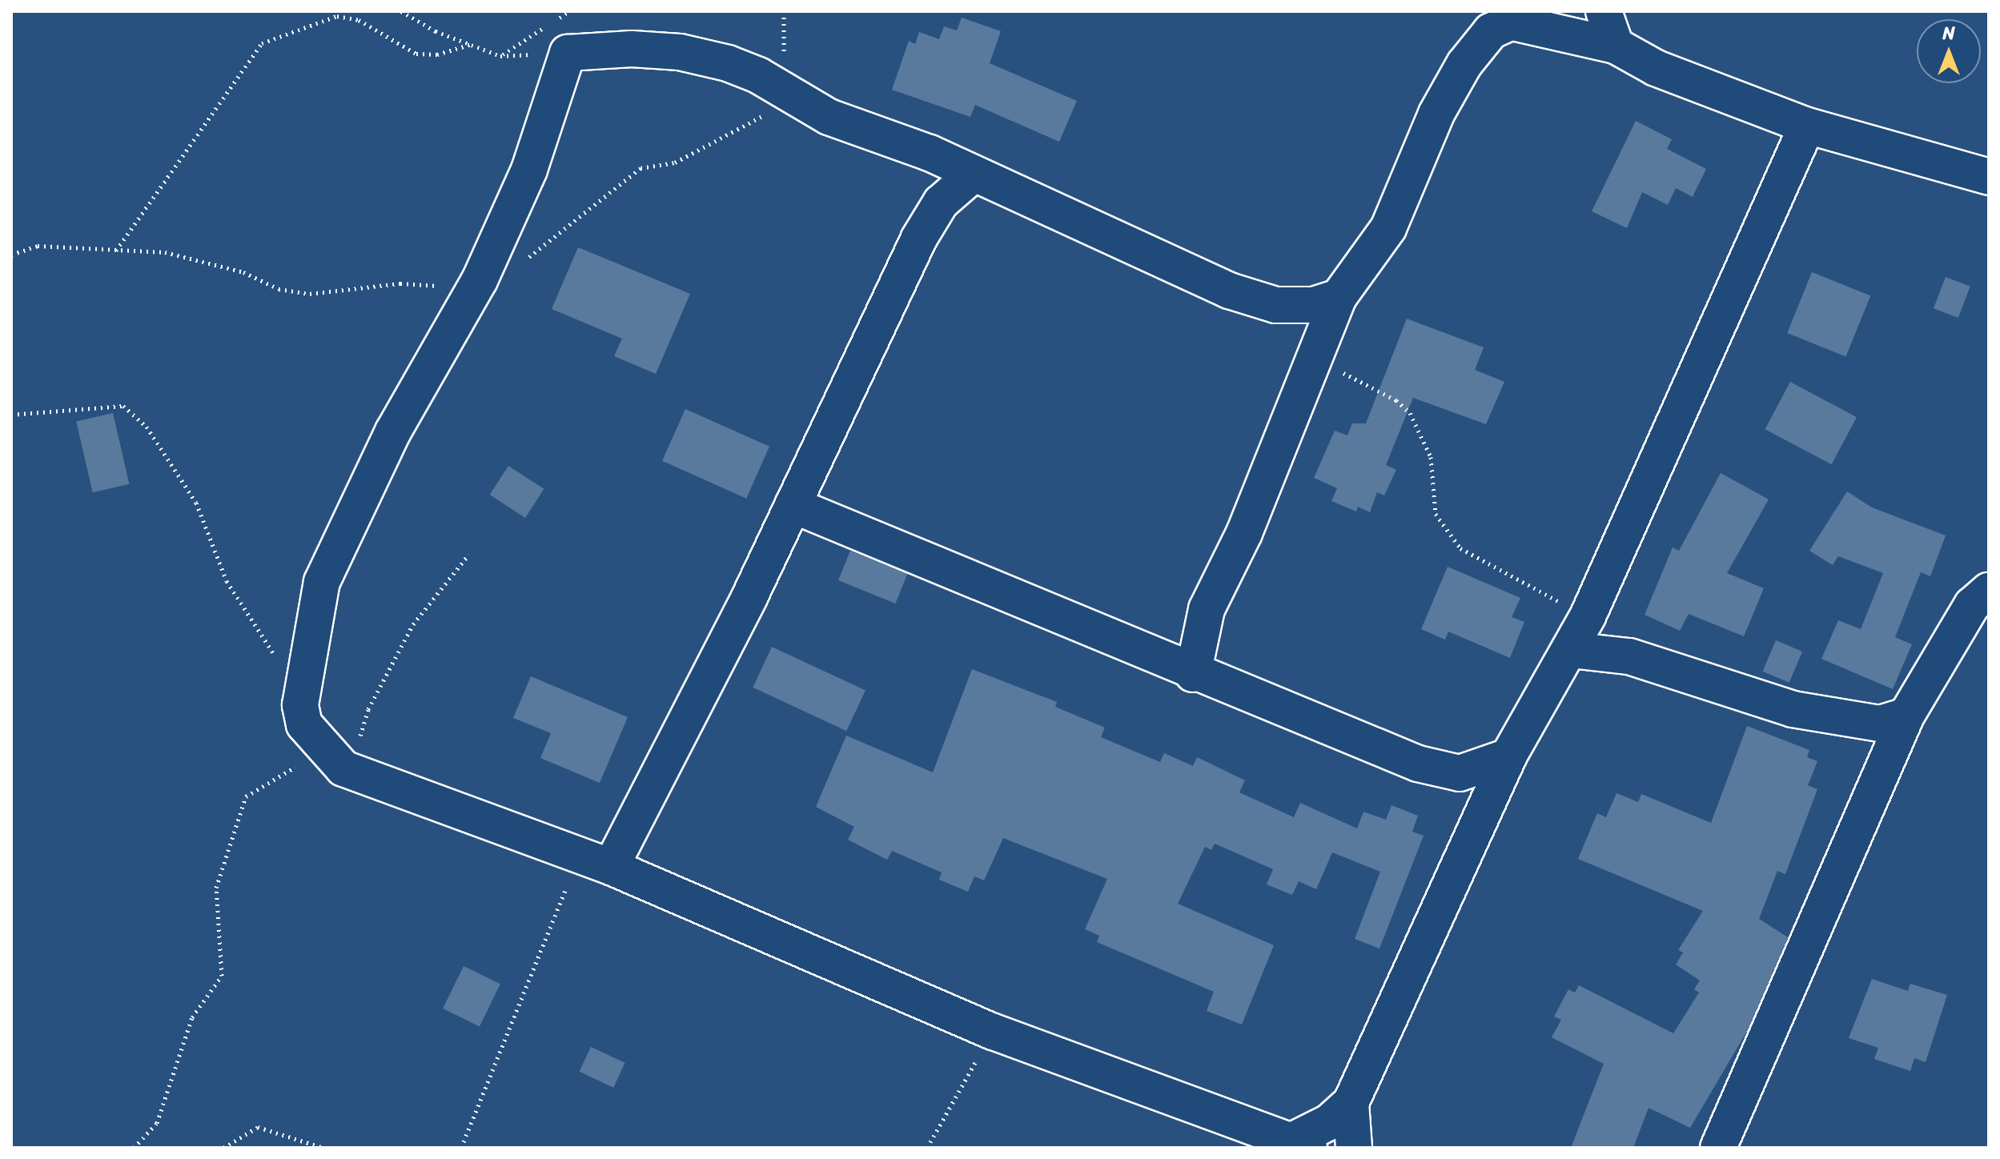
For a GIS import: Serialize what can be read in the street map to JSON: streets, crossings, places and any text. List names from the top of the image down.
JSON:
{
  "north": "top"
}
